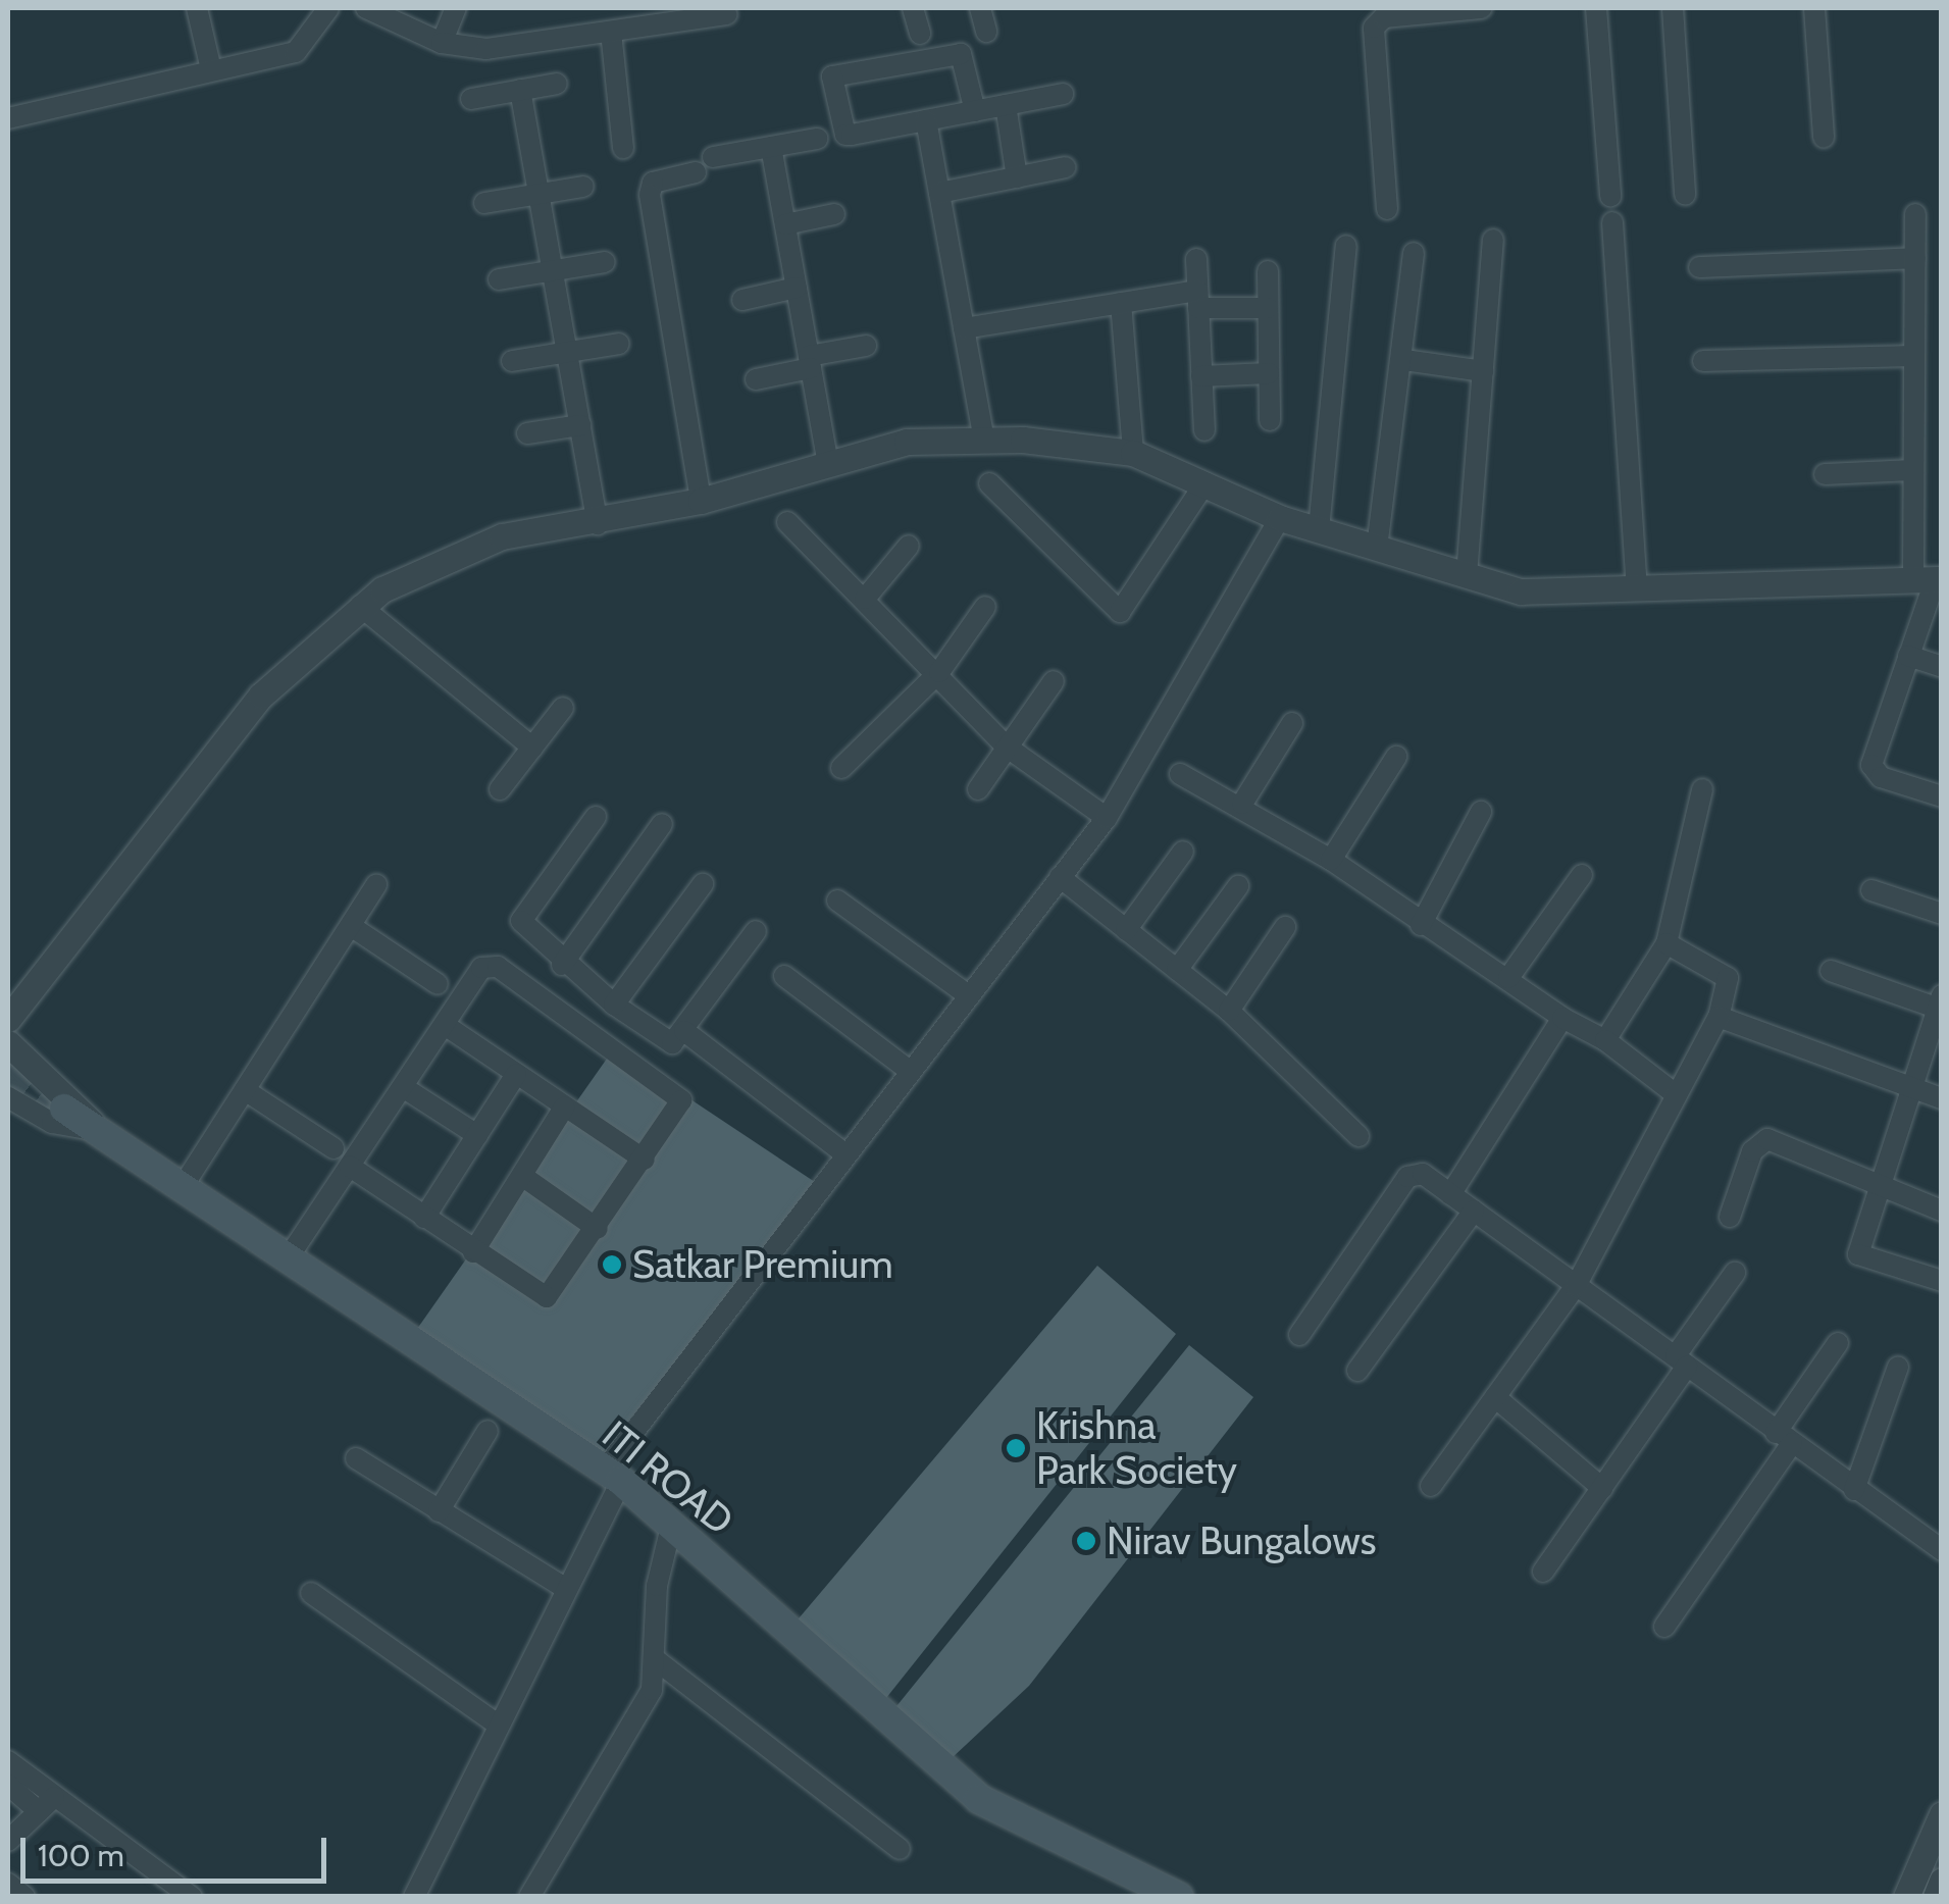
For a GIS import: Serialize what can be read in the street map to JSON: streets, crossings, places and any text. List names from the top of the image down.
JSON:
{
  "streets": {
    "main road": ["ITI ROAD"]
  },
  "places": ["Satkar Premium", "Krishna Park Society", "Nirav Bungalows"],
  "scale_bar": "100 m"
}
